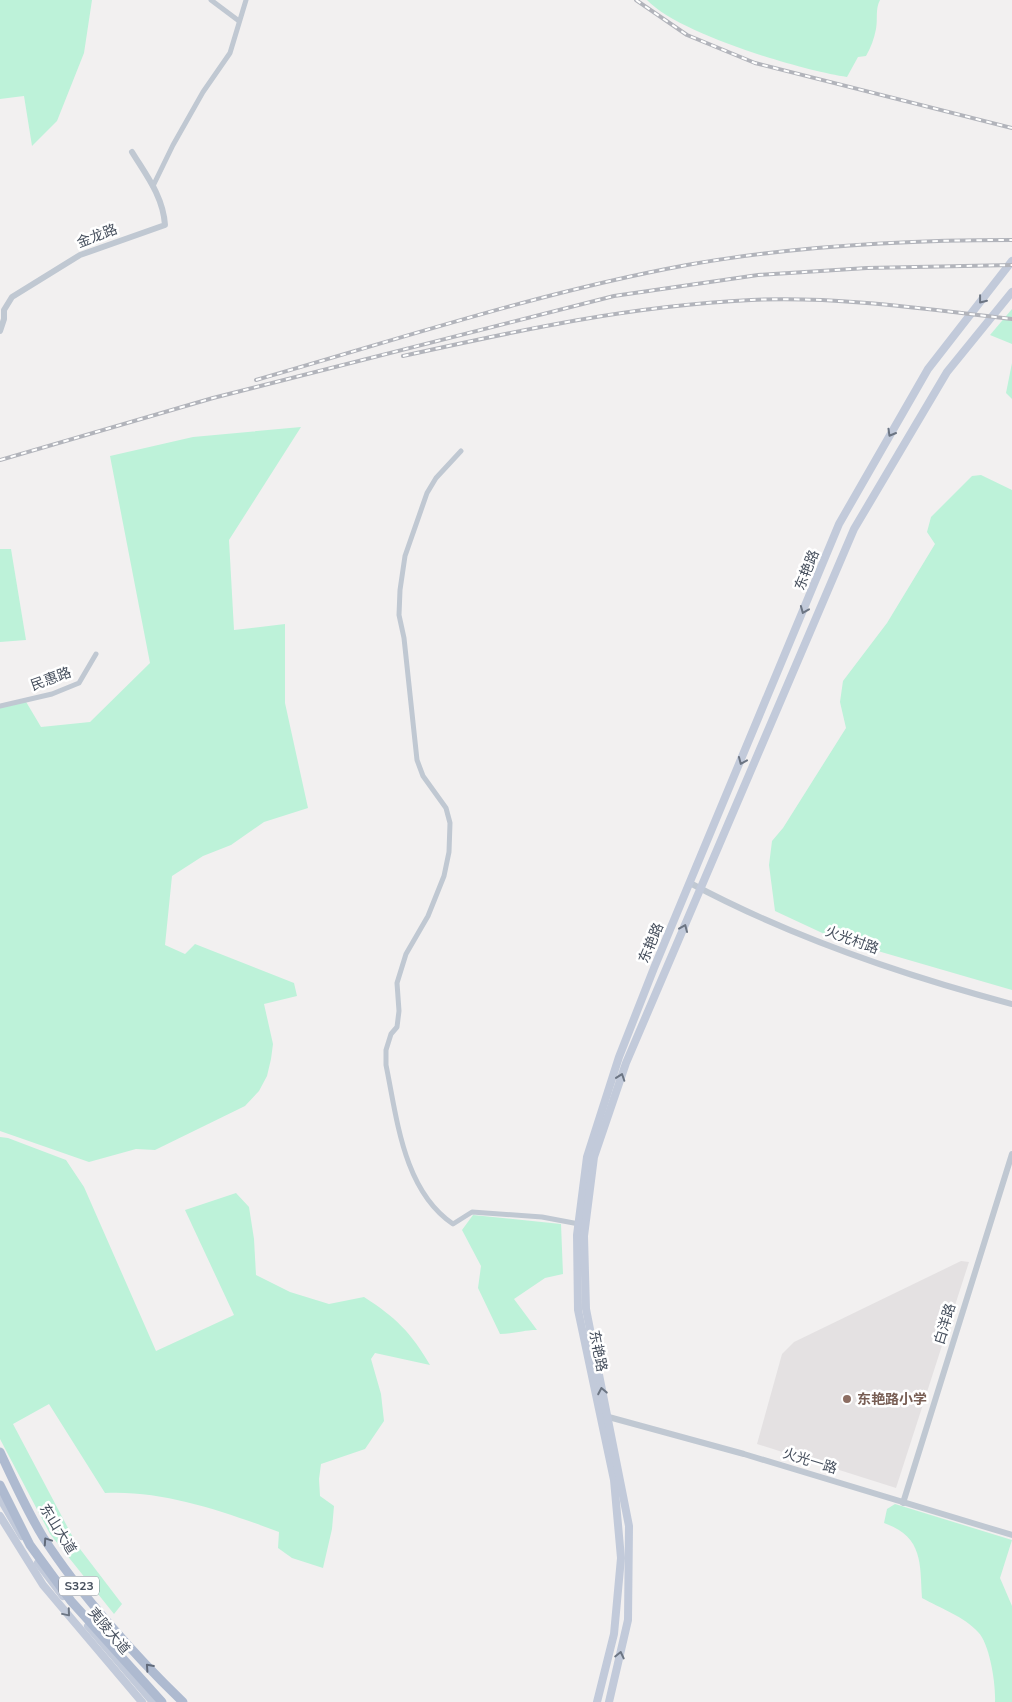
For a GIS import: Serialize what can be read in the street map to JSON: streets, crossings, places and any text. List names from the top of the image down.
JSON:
{
  "streets": {
    "main road": [
      "东艳路",
      "东山大道",
      "S323",
      "夷陵大道"
    ],
    "street": [
      "金龙路",
      "民惠路",
      "火光村路",
      "白洋路",
      "火光一路"
    ]
  },
  "crossings": [
    ["东艳路", "火光村路"],
    ["东艳路", "火光一路"],
    ["白洋路", "火光一路"]
  ],
  "places": ["东艳路小学"]
}
